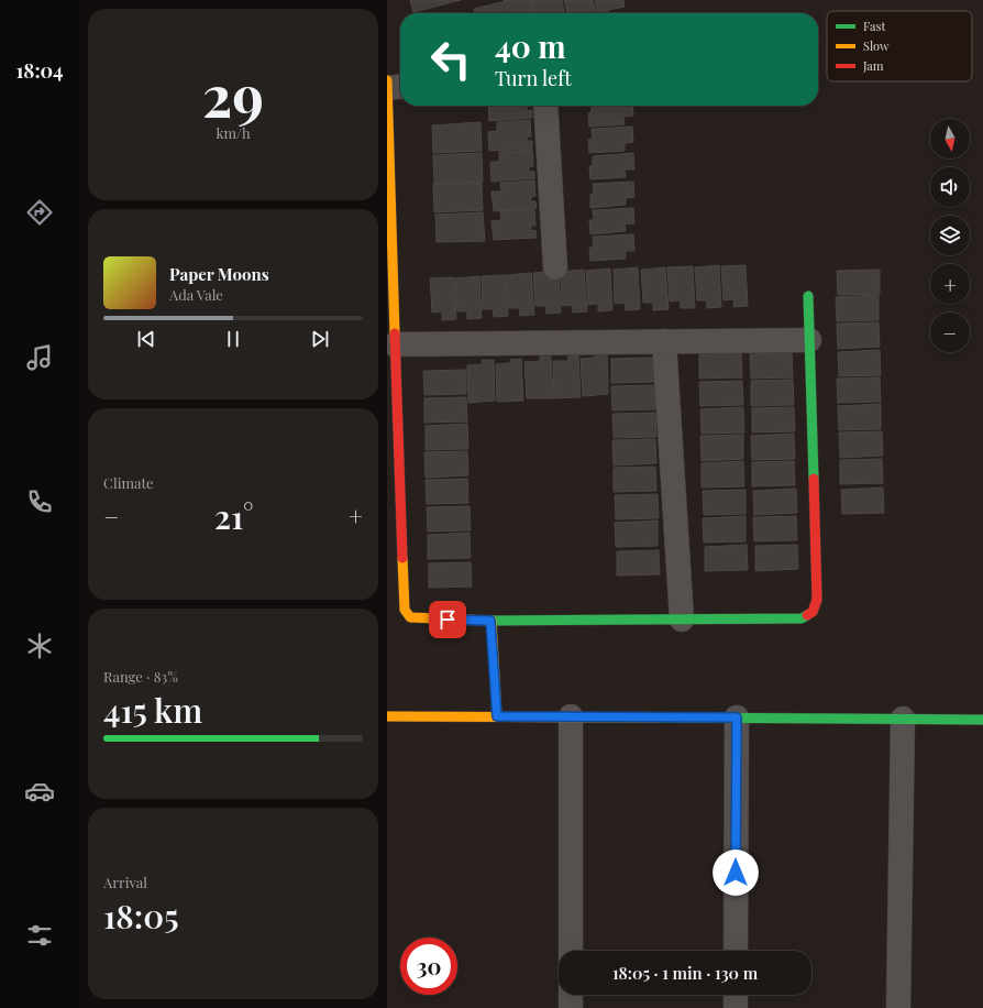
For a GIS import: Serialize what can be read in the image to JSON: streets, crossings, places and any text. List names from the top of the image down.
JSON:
{
  "legend": ["Fast", "Slow", "Jam"],
  "north": "bottom",
  "page": {
    "tabs": "18:04",
    "tile": [
      ["29", "km/h"],
      "Climate",
      ["Range · 83%", "415 km"],
      ["Arrival", "18:05"]
    ],
    "turn": ["40 m", "Turn left"],
    "map_buttons": ["+", "−"],
    "song": ["Paper Moons", "Ada Vale"],
    "heat": ["−", "21°", "+"],
    "limit": "30",
    "trip": "18:05 · 1 min · 130 m"
  }
}
